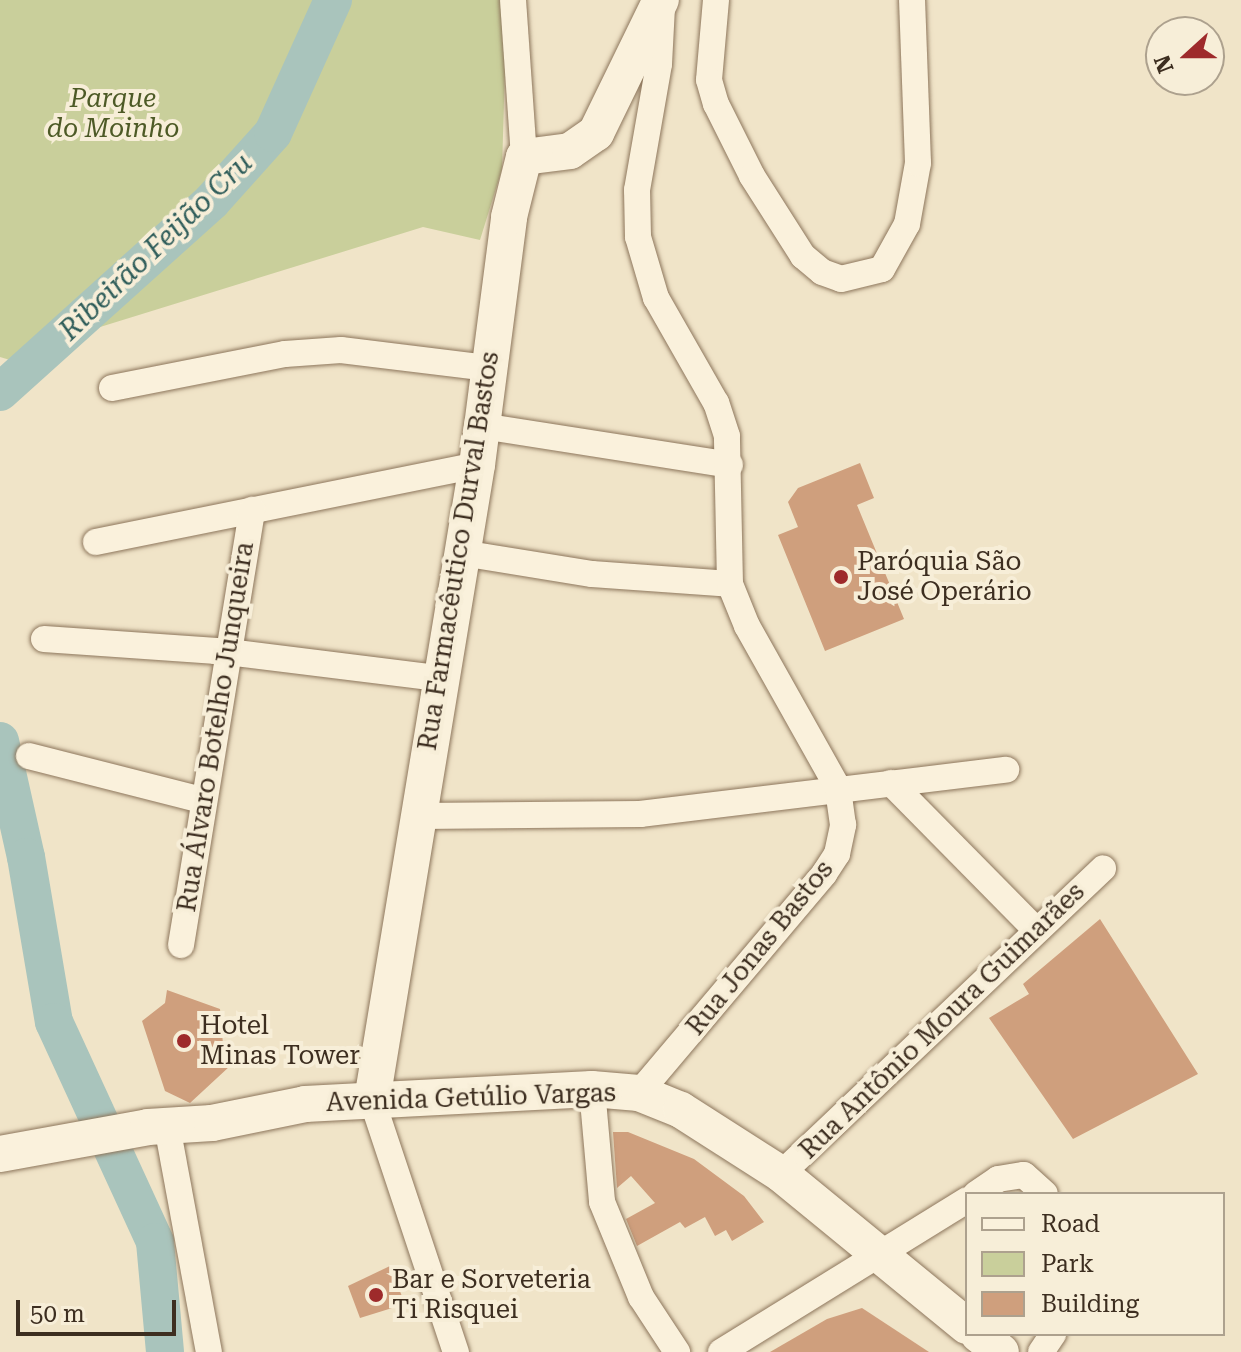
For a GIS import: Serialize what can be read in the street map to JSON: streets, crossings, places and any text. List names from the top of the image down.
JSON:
{
  "streets": {
    "main road": ["Rua Farmacêutico Durval Bastos", "Avenida Getúlio Vargas"],
    "street": ["Rua Álvaro Botelho Junqueira", "Rua Jonas Bastos", "Rua Antônio Moura Guimarães"]
  },
  "crossings": [
    ["Rua Farmacêutico Durval Bastos", "Avenida Getúlio Vargas"],
    ["Rua Jonas Bastos", "Avenida Getúlio Vargas"],
    ["Rua Antônio Moura Guimarães", "Avenida Getúlio Vargas"]
  ],
  "water": ["Ribeirão Feijão Cru"],
  "parks": ["Parque do Moinho"],
  "places": ["Paróquia São José Operário", "Hotel Minas Tower", "Bar e Sorveteria Ti Risquei"],
  "legend": ["Road", "Park", "Building"],
  "scale_bar": "50 m",
  "north": "left"
}
